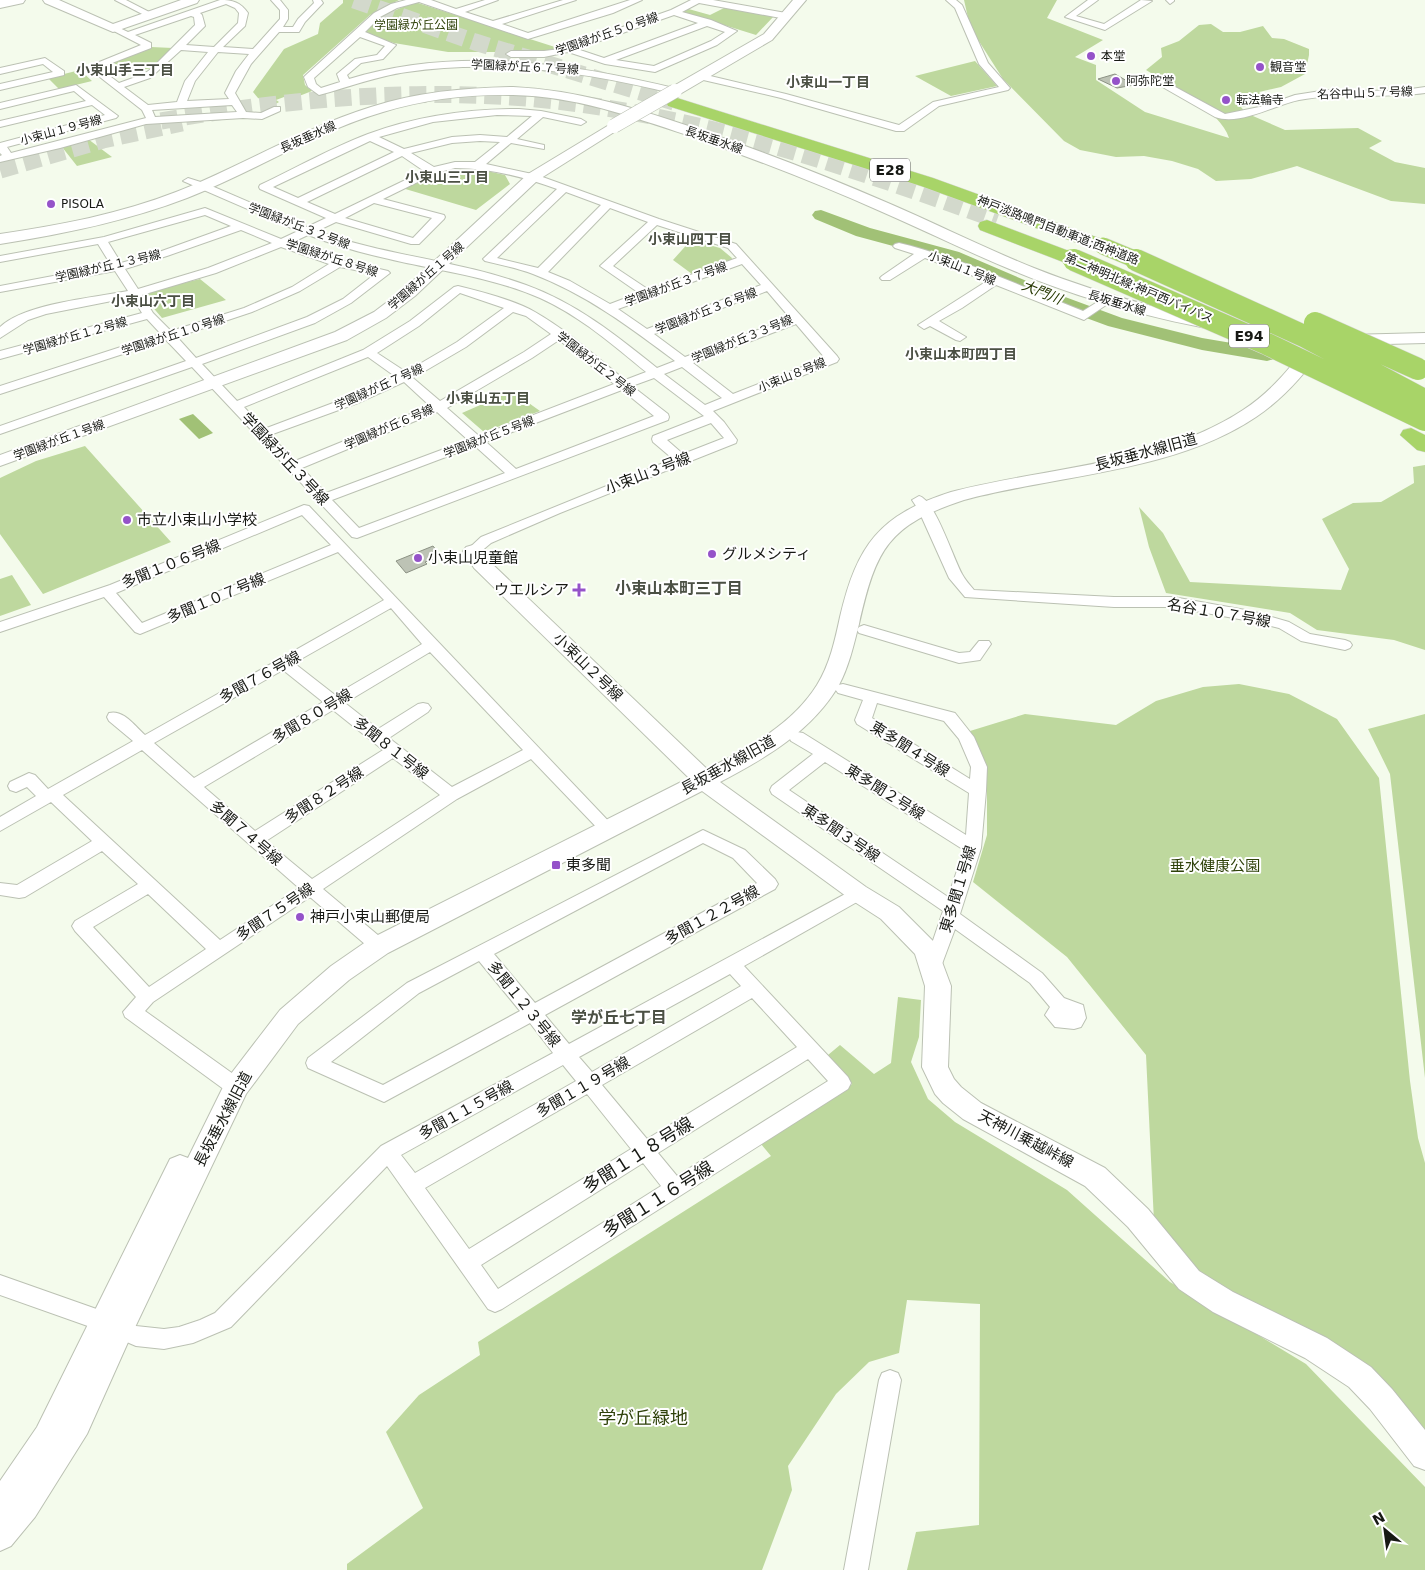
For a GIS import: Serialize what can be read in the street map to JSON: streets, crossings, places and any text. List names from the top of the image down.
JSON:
{
  "streets": {
    "highway": [
      "E28",
      "神戸淡路鳴門自動車道;西神道路",
      "第二神明北線;神戸西バイパス",
      "E94"
    ],
    "street": [
      "学園緑が丘５０号線",
      "学園緑が丘６７号線",
      "名谷中山５７号線",
      "小束山１９号線",
      "長坂垂水線",
      "学園緑が丘３２号線",
      "学園緑が丘８号線",
      "学園緑が丘１３号線",
      "小束山１号線",
      "学園緑が丘１号線",
      "学園緑が丘３７号線",
      "学園緑が丘３６号線",
      "学園緑が丘１０号線",
      "学園緑が丘１２号線",
      "学園緑が丘３３号線",
      "学園緑が丘２号線",
      "小束山８号線",
      "学園緑が丘７号線",
      "学園緑が丘６号線",
      "学園緑が丘５号線",
      "長坂垂水線旧道",
      "学園緑が丘３号線",
      "小束山３号線",
      "多聞１０６号線",
      "多聞１０７号線",
      "名谷１０７号線",
      "小束山２号線",
      "多聞７６号線",
      "多聞８０号線",
      "多聞８１号線",
      "東多聞４号線",
      "東多聞２号線",
      "多聞８２号線",
      "多聞７４号線",
      "東多聞３号線",
      "東多聞１号線",
      "多聞７５号線",
      "多聞１２２号線",
      "多聞１２３号線",
      "多聞１１９号線",
      "多聞１１５号線",
      "天神川乗越峠線",
      "多聞１１８号線",
      "多聞１１６号線"
    ]
  },
  "crossings": [
    ["学園緑が丘６７号線", "神戸淡路鳴門自動車道;西神道路"],
    ["学園緑が丘６７号線", "学園緑が丘１号線"],
    ["長坂垂水線", "学園緑が丘３２号線"],
    ["長坂垂水線", "小束山１号線"],
    ["長坂垂水線", "長坂垂水線旧道"],
    ["学園緑が丘３２号線", "学園緑が丘１号線"],
    ["学園緑が丘３２号線", "学園緑が丘３３号線"],
    ["学園緑が丘３２号線", "学園緑が丘５号線"],
    ["学園緑が丘３２号線", "小束山３号線"],
    ["神戸淡路鳴門自動車道;西神道路", "学園緑が丘１号線"],
    ["学園緑が丘８号線", "学園緑が丘１３号線"],
    ["学園緑が丘８号線", "学園緑が丘１０号線"],
    ["学園緑が丘８号線", "学園緑が丘３３号線"],
    ["学園緑が丘８号線", "学園緑が丘３号線"],
    ["学園緑が丘１３号線", "学園緑が丘３号線"],
    ["学園緑が丘１号線", "学園緑が丘３３号線"],
    ["学園緑が丘１号線", "学園緑が丘３号線"],
    ["学園緑が丘３７号線", "学園緑が丘３３号線"],
    ["学園緑が丘３６号線", "学園緑が丘３３号線"],
    ["学園緑が丘１０号線", "学園緑が丘３号線"],
    ["学園緑が丘１２号線", "学園緑が丘３号線"],
    ["学園緑が丘３３号線", "小束山８号線"],
    ["学園緑が丘３３号線", "学園緑が丘５号線"],
    ["学園緑が丘３３号線", "学園緑が丘３号線"],
    ["学園緑が丘３３号線", "小束山３号線"],
    ["学園緑が丘２号線", "学園緑が丘７号線"],
    ["学園緑が丘２号線", "学園緑が丘６号線"],
    ["学園緑が丘２号線", "学園緑が丘５号線"],
    ["学園緑が丘２号線", "学園緑が丘３号線"],
    ["小束山８号線", "小束山３号線"],
    ["学園緑が丘７号線", "学園緑が丘３号線"],
    ["学園緑が丘６号線", "学園緑が丘３号線"],
    ["学園緑が丘５号線", "学園緑が丘３号線"],
    ["学園緑が丘５号線", "小束山３号線"],
    ["長坂垂水線旧道", "名谷１０７号線"],
    ["長坂垂水線旧道", "小束山２号線"],
    ["長坂垂水線旧道", "多聞７４号線"],
    ["長坂垂水線旧道", "多聞７５号線"],
    ["長坂垂水線旧道", "多聞１１５号線"],
    ["長坂垂水線旧道", "天神川乗越峠線"],
    ["小束山３号線", "小束山２号線"],
    ["多聞１０６号線", "多聞１０７号線"],
    ["多聞１０６号線", "多聞７６号線"],
    ["小束山２号線", "天神川乗越峠線"],
    ["多聞７６号線", "多聞８１号線"],
    ["多聞７６号線", "多聞７４号線"],
    ["多聞８０号線", "多聞８１号線"],
    ["多聞８０号線", "多聞７４号線"],
    ["多聞８１号線", "多聞８２号線"],
    ["多聞８１号線", "多聞７５号線"],
    ["東多聞４号線", "東多聞１号線"],
    ["東多聞２号線", "東多聞３号線"],
    ["東多聞２号線", "東多聞１号線"],
    ["多聞８２号線", "多聞７４号線"],
    ["多聞７４号線", "多聞７５号線"],
    ["東多聞３号線", "東多聞１号線"],
    ["東多聞１号線", "天神川乗越峠線"],
    ["多聞１２２号線", "多聞１２３号線"],
    ["多聞１２３号線", "多聞１１９号線"],
    ["多聞１２３号線", "多聞１１５号線"],
    ["多聞１２３号線", "多聞１１８号線"],
    ["多聞１２３号線", "多聞１１６号線"],
    ["多聞１１９号線", "多聞１１６号線"],
    ["多聞１１５号線", "天神川乗越峠線"],
    ["多聞１１５号線", "多聞１１６号線"],
    ["多聞１１８号線", "多聞１１６号線"]
  ],
  "districts": [
    "小束山手三丁目",
    "小束山一丁目",
    "小束山三丁目",
    "小束山四丁目",
    "小束山六丁目",
    "小束山本町四丁目",
    "小束山五丁目",
    "小束山本町三丁目",
    "学が丘七丁目"
  ],
  "water": ["大門川"],
  "parks": ["学園緑が丘公園", "垂水健康公園", "学が丘緑地"],
  "places": {
    "other": [
      "本堂",
      "観音堂",
      "阿弥陀堂",
      "転法輪寺",
      "PISOLA",
      "市立小束山小学校",
      "グルメシティ",
      "小束山児童館",
      "神戸小束山郵便局"
    ],
    "health": ["ウエルシア"],
    "transit": ["東多聞"]
  },
  "north": "top left"
}
